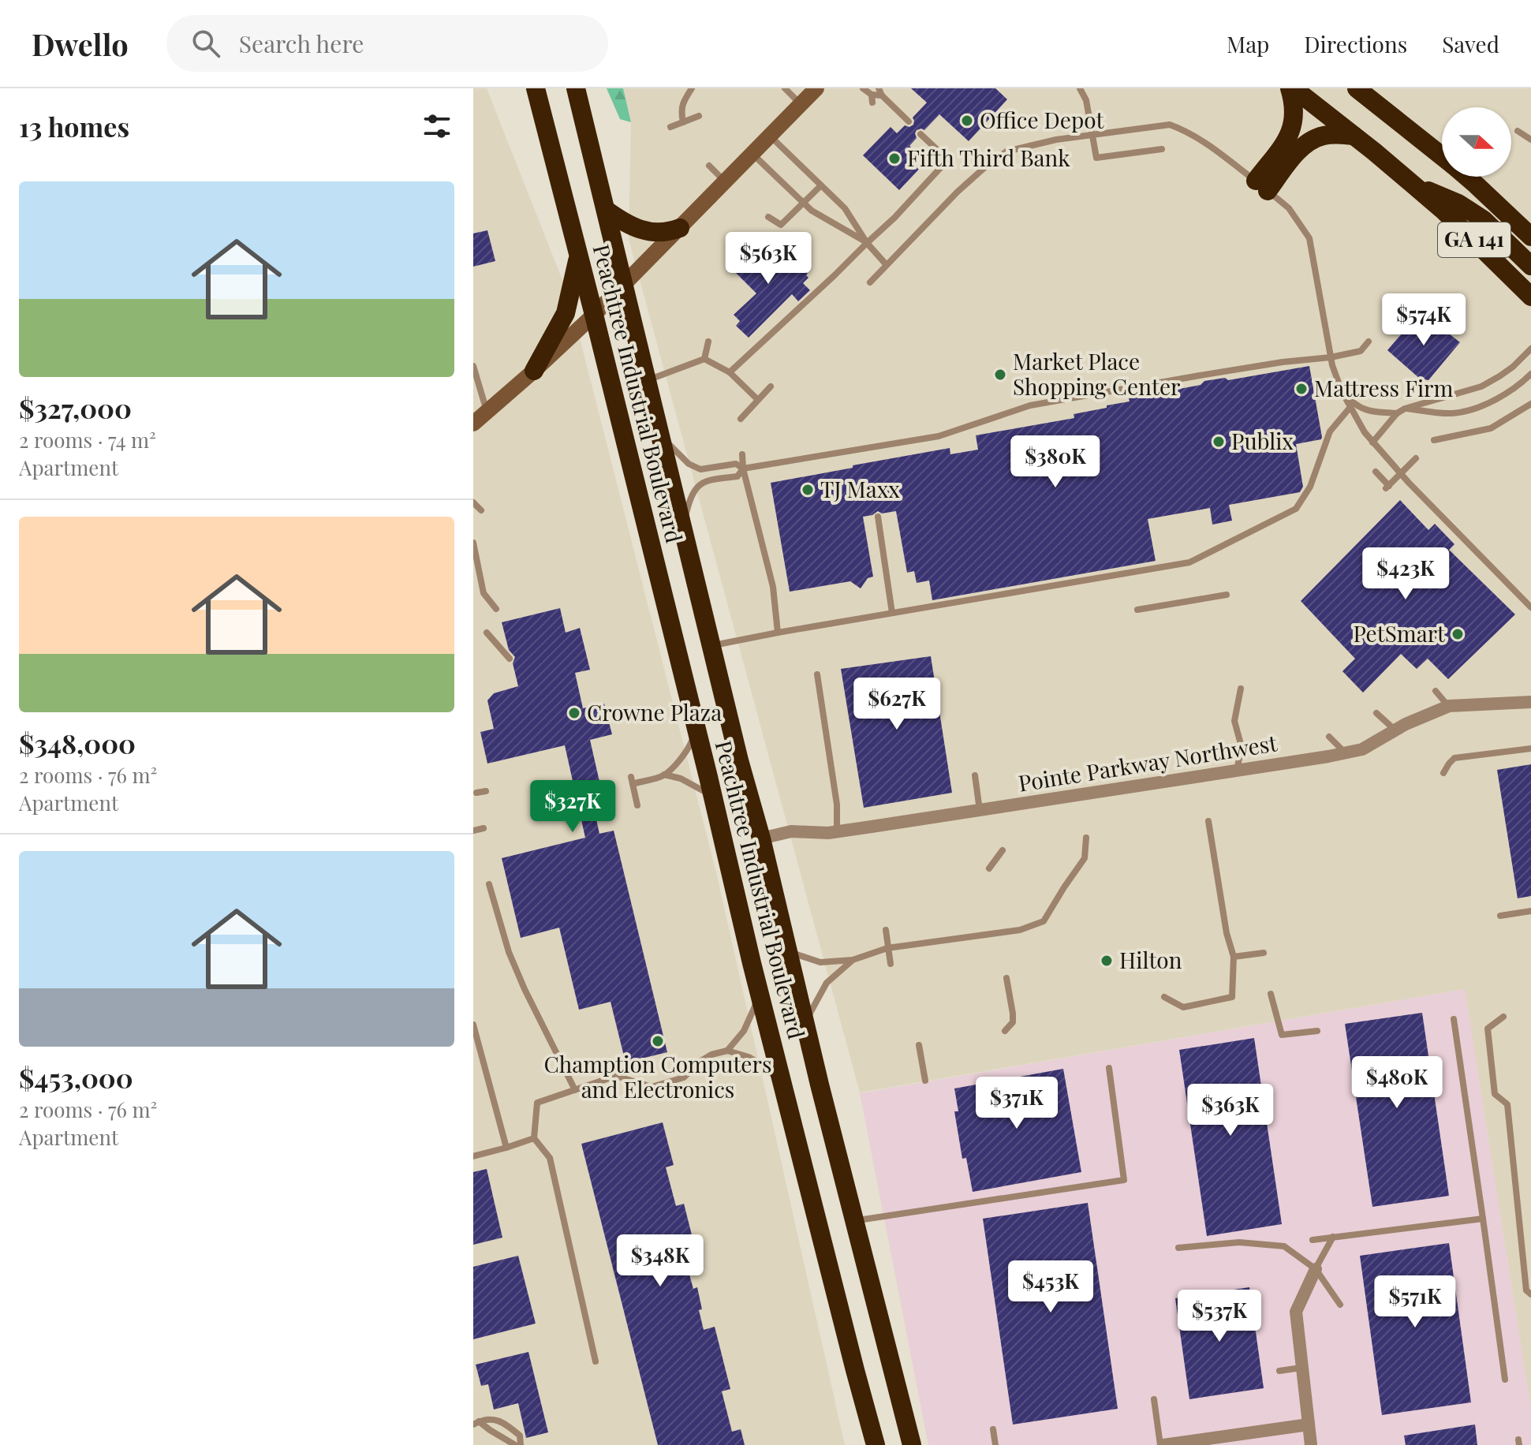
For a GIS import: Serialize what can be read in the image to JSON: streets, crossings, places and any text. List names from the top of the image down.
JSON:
{
  "streets": {
    "highway": ["GA 141", "Peachtree Industrial Boulevard"],
    "street": ["Pointe Parkway Northwest"]
  },
  "crossings": [
    ["Peachtree Industrial Boulevard", "Pointe Parkway Northwest"]
  ],
  "places": [
    "Office Depot",
    "Fifth Third Bank",
    "Market Place Shopping Center",
    "Mattress Firm",
    "Publix",
    "TJ Maxx",
    "PetSmart",
    "Crowne Plaza",
    "Hilton",
    "Chamption Computers and Electronics"
  ],
  "north": "right",
  "page": {
    "header": "Dwello",
    "search": "Search here",
    "nav": ["Map", "Directions", "Saved"],
    "heading": "13 homes",
    "list": [
      {
        "name": "$327,000",
        "note": "2 rooms · 74 m² · Apartment"
      },
      {
        "name": "$348,000",
        "note": "2 rooms · 76 m² · Apartment"
      },
      {
        "name": "$453,000",
        "note": "2 rooms · 76 m² · Apartment"
      }
    ],
    "price": [
      "$563K",
      "$574K",
      "$380K",
      "$423K",
      "$627K",
      "$327K",
      "$480K",
      "$371K",
      "$363K",
      "$348K",
      "$453K",
      "$571K",
      "$537K"
    ]
  }
}
